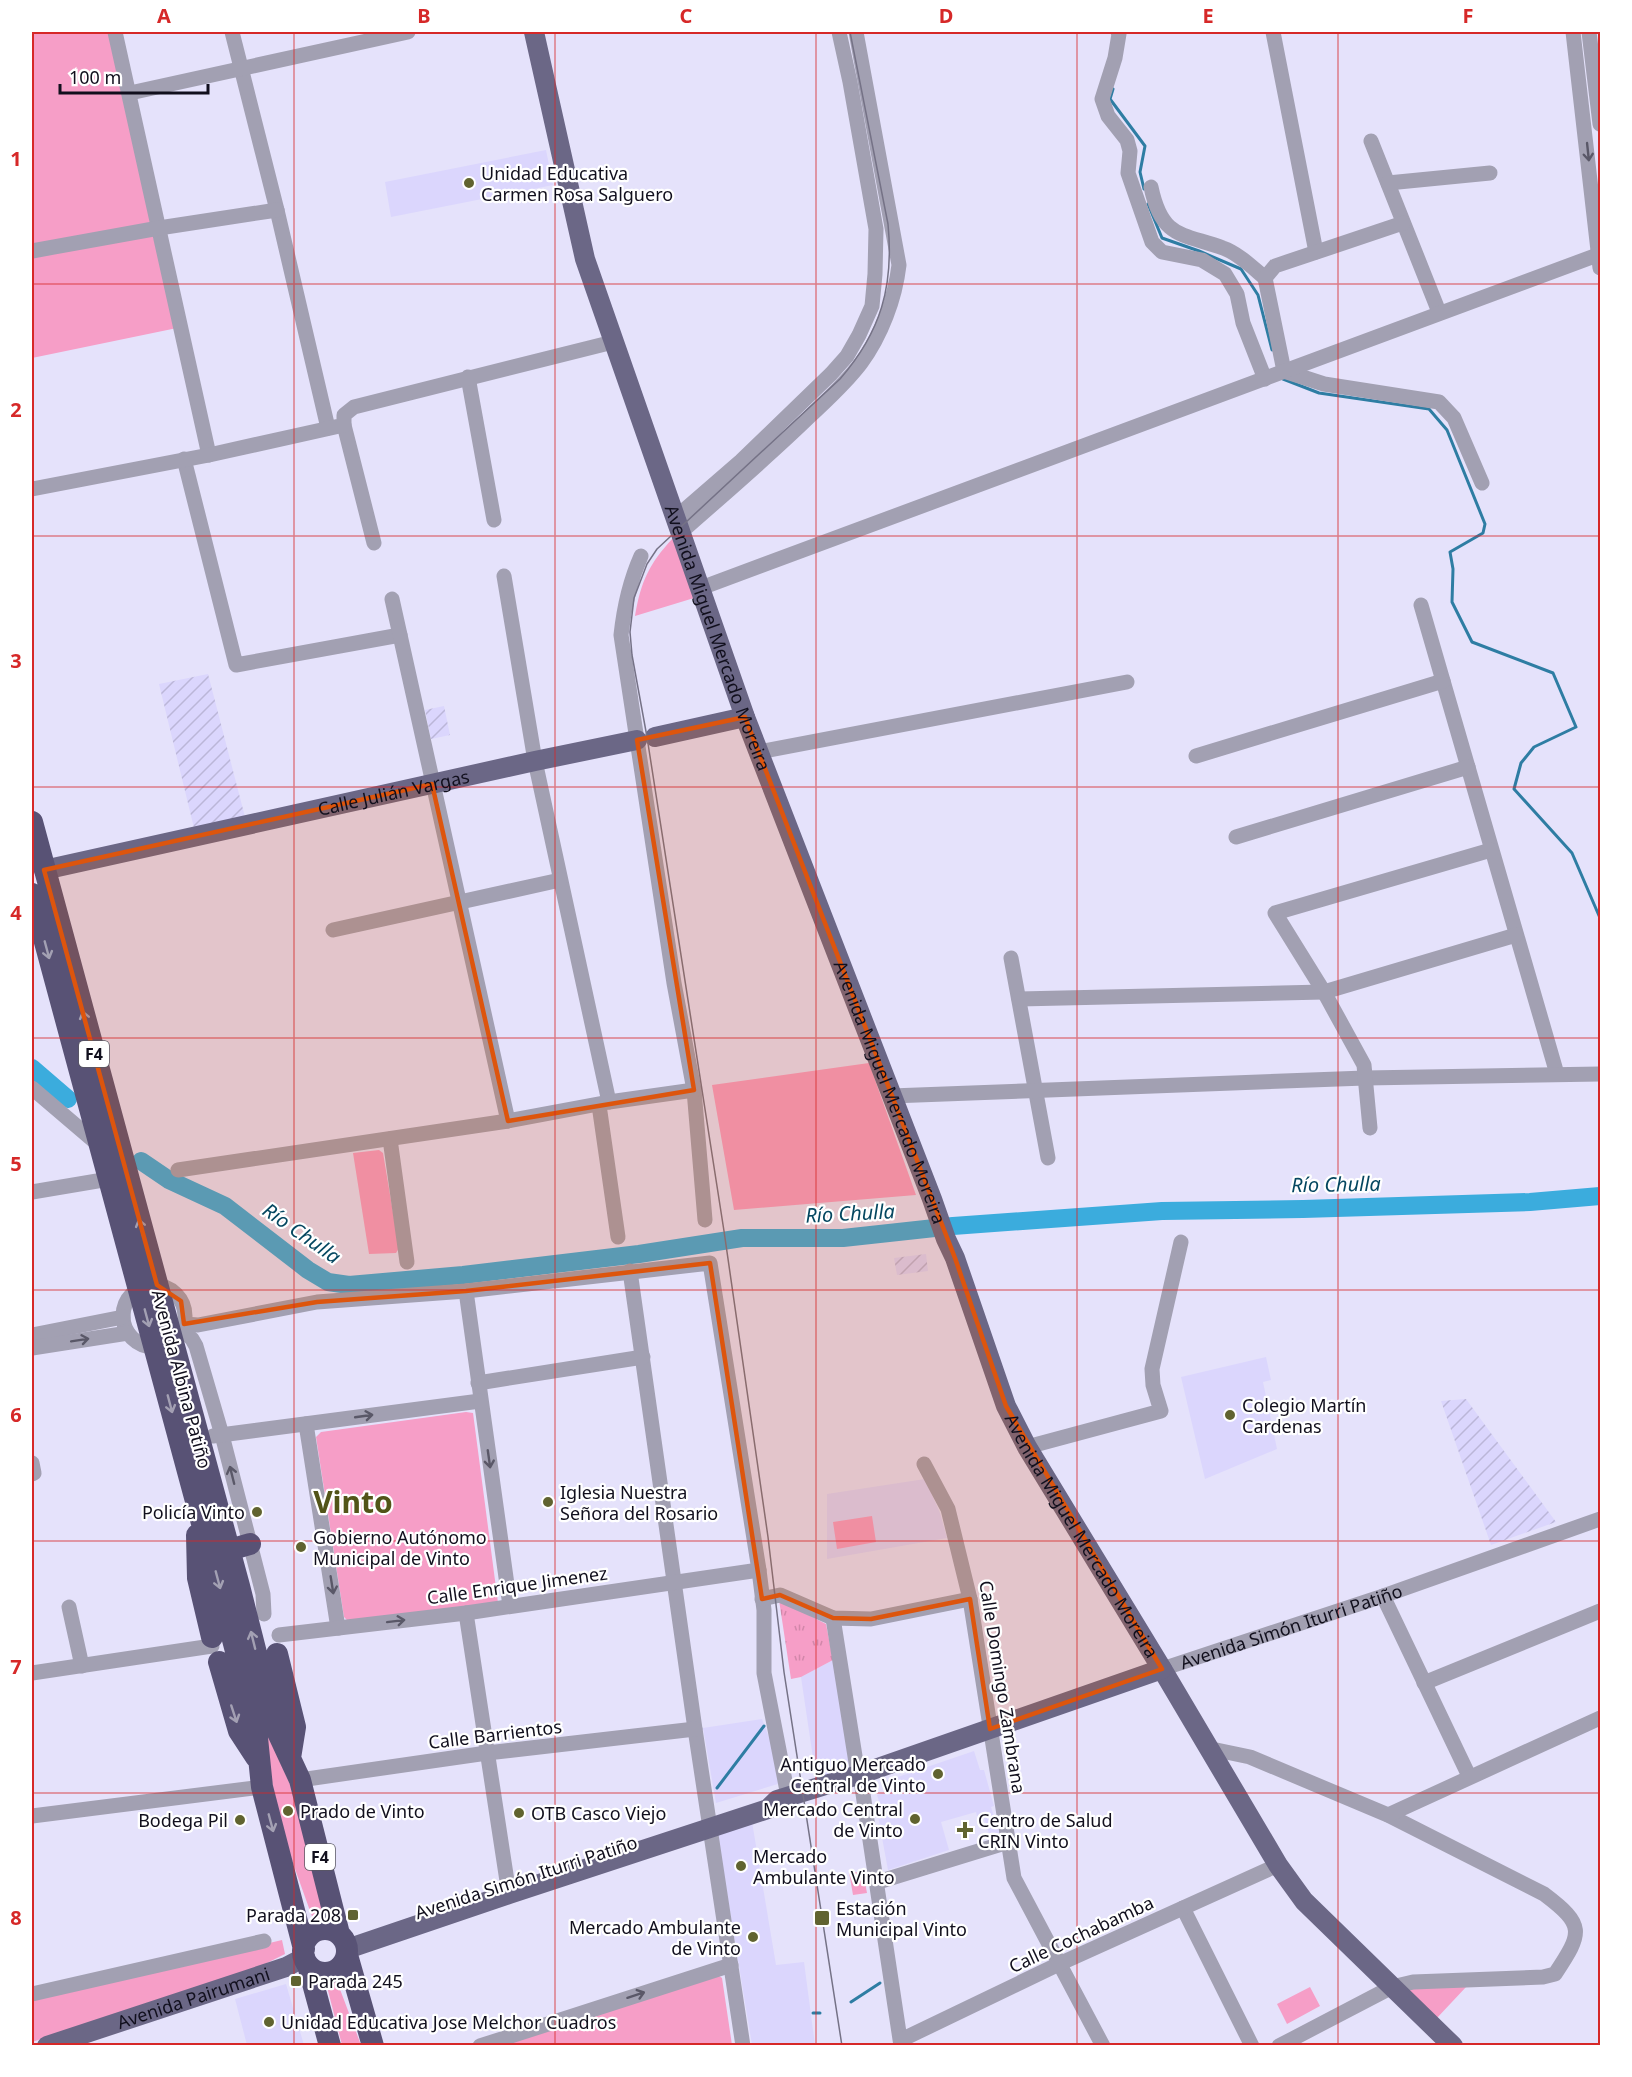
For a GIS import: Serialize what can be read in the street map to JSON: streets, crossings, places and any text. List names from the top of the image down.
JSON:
{
  "streets": {
    "highway": ["F4", "Avenida Albina Patiño"],
    "main road": [
      "Avenida Miguel Mercado Moreira",
      "Calle Julián Vargas",
      "Avenida Simón Iturri Patiño",
      "Avenida Pairumani"
    ],
    "street": [
      "Calle Enrique Jimenez",
      "Calle Domingo Zambrana",
      "Calle Barrientos",
      "Calle Cochabamba"
    ]
  },
  "crossings": [
    ["Avenida Miguel Mercado Moreira", "Calle Julián Vargas"],
    ["Avenida Miguel Mercado Moreira", "Avenida Simón Iturri Patiño"],
    ["Avenida Miguel Mercado Moreira", "Calle Cochabamba"],
    ["Calle Julián Vargas", "Avenida Albina Patiño"],
    ["Avenida Albina Patiño", "Avenida Simón Iturri Patiño"],
    ["Avenida Albina Patiño", "Calle Barrientos"],
    ["Avenida Albina Patiño", "Avenida Pairumani"],
    ["Avenida Simón Iturri Patiño", "Calle Domingo Zambrana"],
    ["Avenida Simón Iturri Patiño", "Avenida Pairumani"],
    ["Calle Domingo Zambrana", "Calle Cochabamba"]
  ],
  "districts": ["Vinto"],
  "water": ["Río Chulla"],
  "places": {
    "other": [
      "Unidad Educativa Carmen Rosa Salguero",
      "Colegio Martín Cardenas",
      "Iglesia Nuestra Señora del Rosario",
      "Policía Vinto",
      "Gobierno Autónomo Municipal de Vinto",
      "Antiguo Mercado Central de Vinto",
      "Prado de Vinto",
      "OTB Casco Viejo",
      "Mercado Central de Vinto",
      "Bodega Pil",
      "Mercado Ambulante Vinto",
      "Mercado Ambulante de Vinto",
      "Unidad Educativa Jose Melchor Cuadros"
    ],
    "health": ["Centro de Salud CRIN Vinto"],
    "transit": ["Parada 208", "Estación Municipal Vinto", "Parada 245"]
  },
  "scale_bar": "100 m",
  "grid": {
    "columns": [
      "A",
      "B",
      "C",
      "D",
      "E",
      "F"
    ],
    "rows": [
      "1",
      "2",
      "3",
      "4",
      "5",
      "6",
      "7",
      "8"
    ]
  }
}
